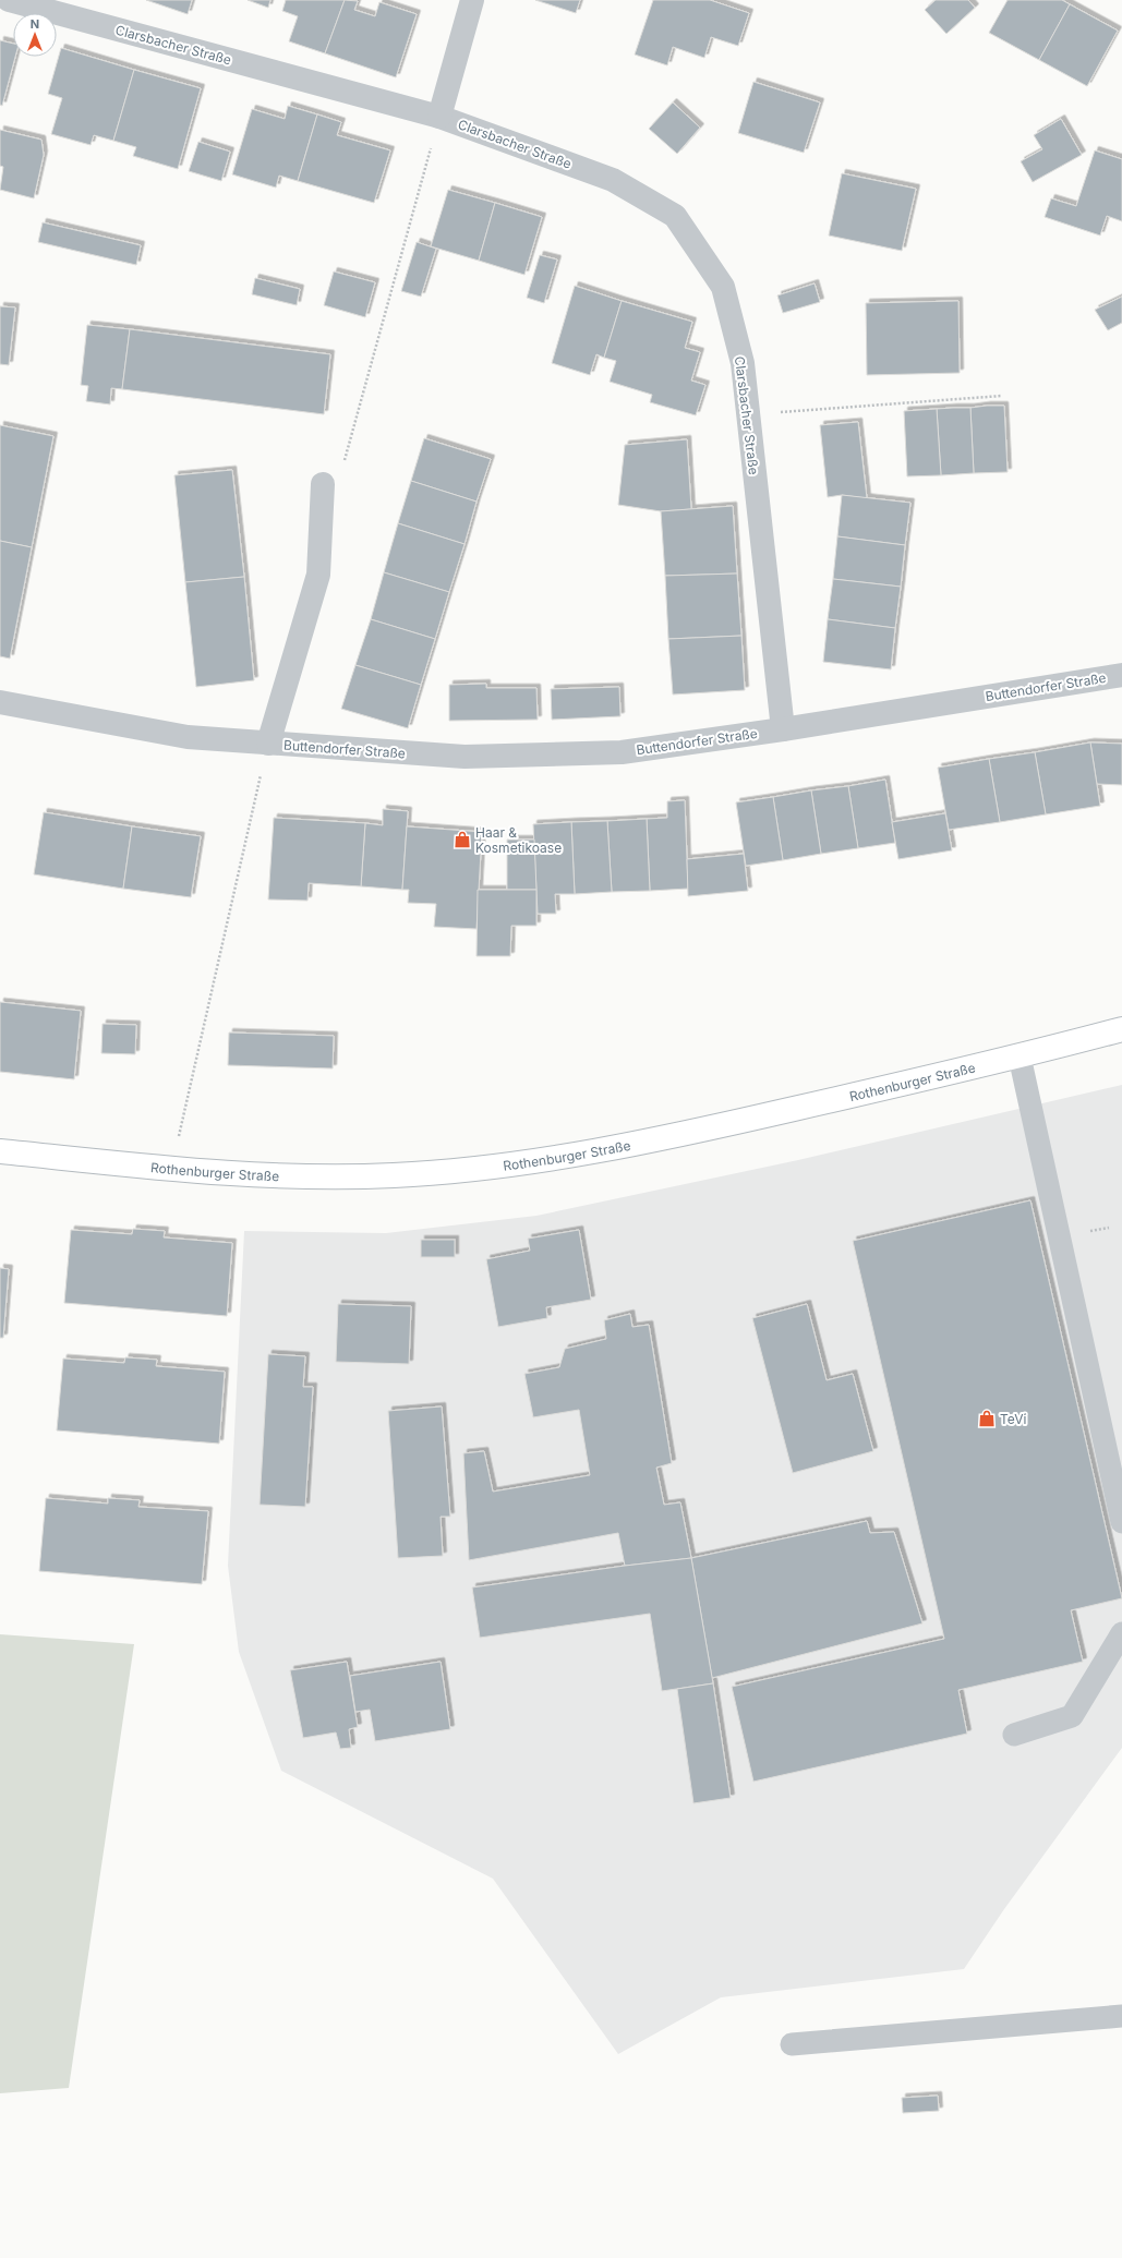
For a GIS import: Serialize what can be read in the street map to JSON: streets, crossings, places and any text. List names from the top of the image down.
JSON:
{
  "streets": {
    "main road": ["Rothenburger Straße"],
    "street": ["Clarsbacher Straße", "Buttendorfer Straße"]
  },
  "crossings": [
    ["Clarsbacher Straße", "Buttendorfer Straße"]
  ],
  "places": {
    "shop": ["Haar & Kosmetikoase", "TeVi"]
  },
  "north": "top"
}
